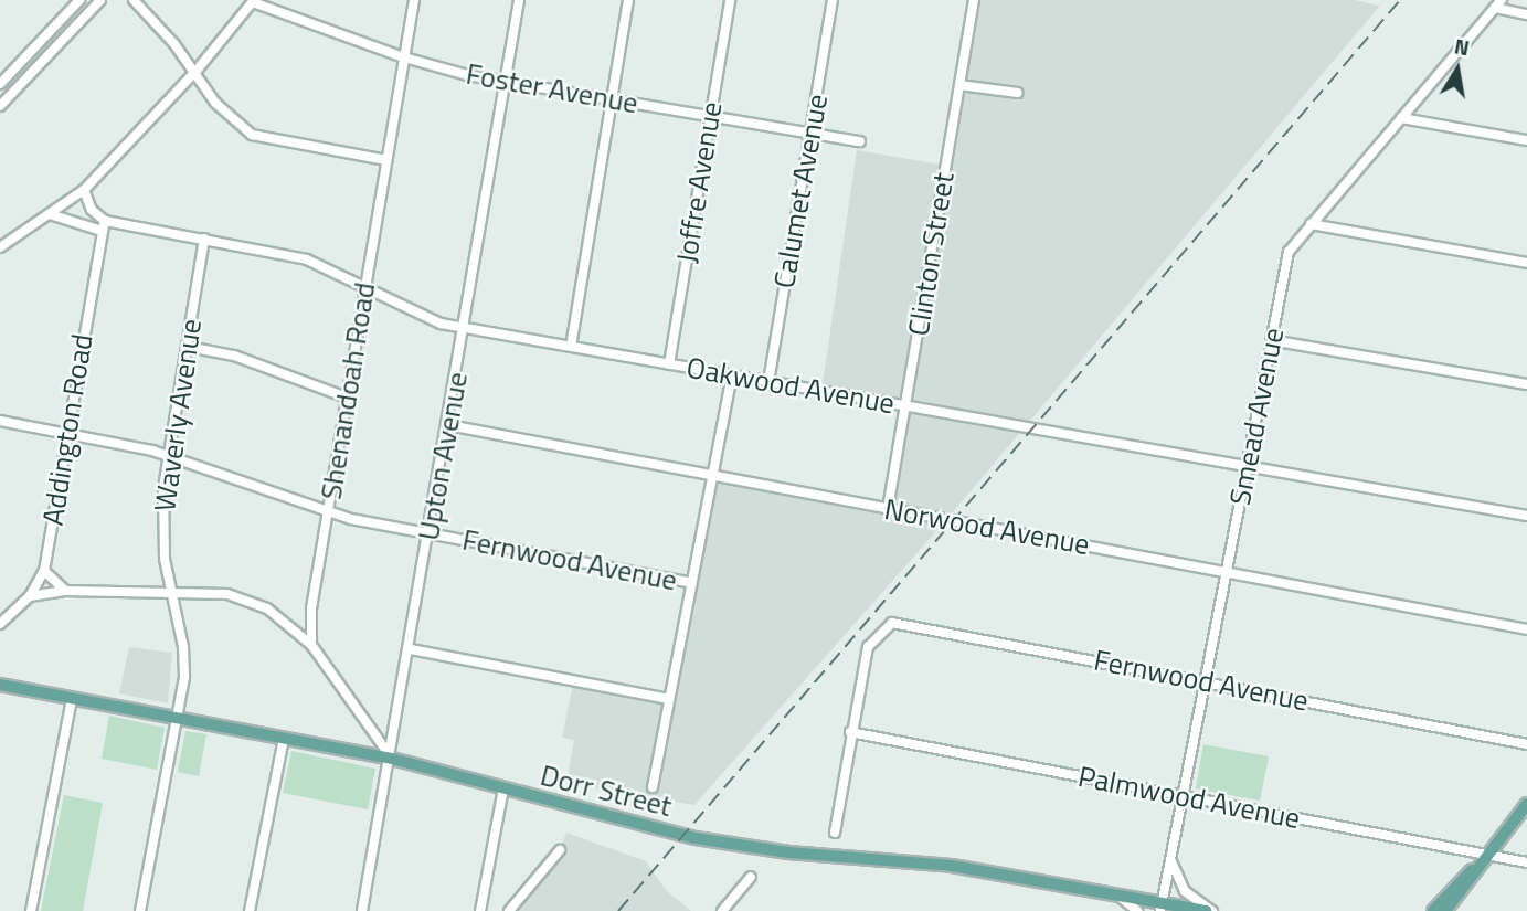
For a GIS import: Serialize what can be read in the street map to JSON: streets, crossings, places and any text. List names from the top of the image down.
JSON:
{
  "streets": {
    "main road": ["Dorr Street"],
    "street": [
      "Foster Avenue",
      "Joffre Avenue",
      "Calumet Avenue",
      "Clinton Street",
      "Oakwood Avenue",
      "Shenandoah Road",
      "Waverly Avenue",
      "Smead Avenue",
      "Addington Road",
      "Upton Avenue",
      "Norwood Avenue",
      "Fernwood Avenue",
      "Palmwood Avenue"
    ]
  },
  "crossings": [
    ["Foster Avenue", "Joffre Avenue"],
    ["Foster Avenue", "Calumet Avenue"],
    ["Foster Avenue", "Shenandoah Road"],
    ["Foster Avenue", "Upton Avenue"],
    ["Joffre Avenue", "Oakwood Avenue"],
    ["Calumet Avenue", "Oakwood Avenue"],
    ["Clinton Street", "Oakwood Avenue"],
    ["Clinton Street", "Norwood Avenue"],
    ["Oakwood Avenue", "Shenandoah Road"],
    ["Oakwood Avenue", "Waverly Avenue"],
    ["Oakwood Avenue", "Smead Avenue"],
    ["Oakwood Avenue", "Addington Road"],
    ["Oakwood Avenue", "Upton Avenue"],
    ["Shenandoah Road", "Fernwood Avenue"],
    ["Waverly Avenue", "Fernwood Avenue"],
    ["Waverly Avenue", "Dorr Street"],
    ["Smead Avenue", "Norwood Avenue"],
    ["Smead Avenue", "Fernwood Avenue"],
    ["Smead Avenue", "Dorr Street"],
    ["Smead Avenue", "Palmwood Avenue"],
    ["Addington Road", "Fernwood Avenue"],
    ["Upton Avenue", "Norwood Avenue"],
    ["Upton Avenue", "Fernwood Avenue"],
    ["Upton Avenue", "Dorr Street"],
    ["Fernwood Avenue", "Palmwood Avenue"]
  ],
  "north": "top"
}
